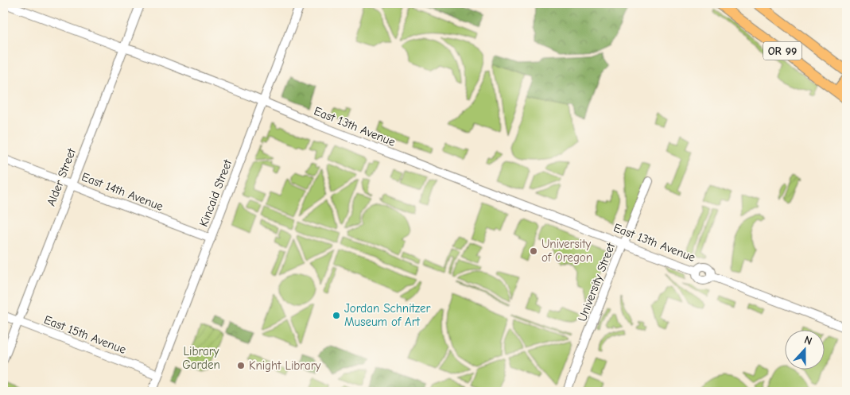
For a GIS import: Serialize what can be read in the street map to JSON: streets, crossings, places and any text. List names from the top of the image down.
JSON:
{
  "streets": {
    "main road": ["OR 99"],
    "street": [
      "East 13th Avenue",
      "Alder Street",
      "East 14th Avenue",
      "Kincaid Street",
      "University Street",
      "East 15th Avenue"
    ]
  },
  "crossings": [
    ["East 13th Avenue", "Alder Street"],
    ["East 13th Avenue", "Kincaid Street"],
    ["East 13th Avenue", "University Street"],
    ["Alder Street", "East 14th Avenue"],
    ["Alder Street", "East 15th Avenue"],
    ["East 14th Avenue", "Kincaid Street"],
    ["Kincaid Street", "East 15th Avenue"]
  ],
  "parks": ["Library Garden"],
  "places": ["University of Oregon", "Jordan Schnitzer Museum of Art", "Knight Library"],
  "north": "top"
}
